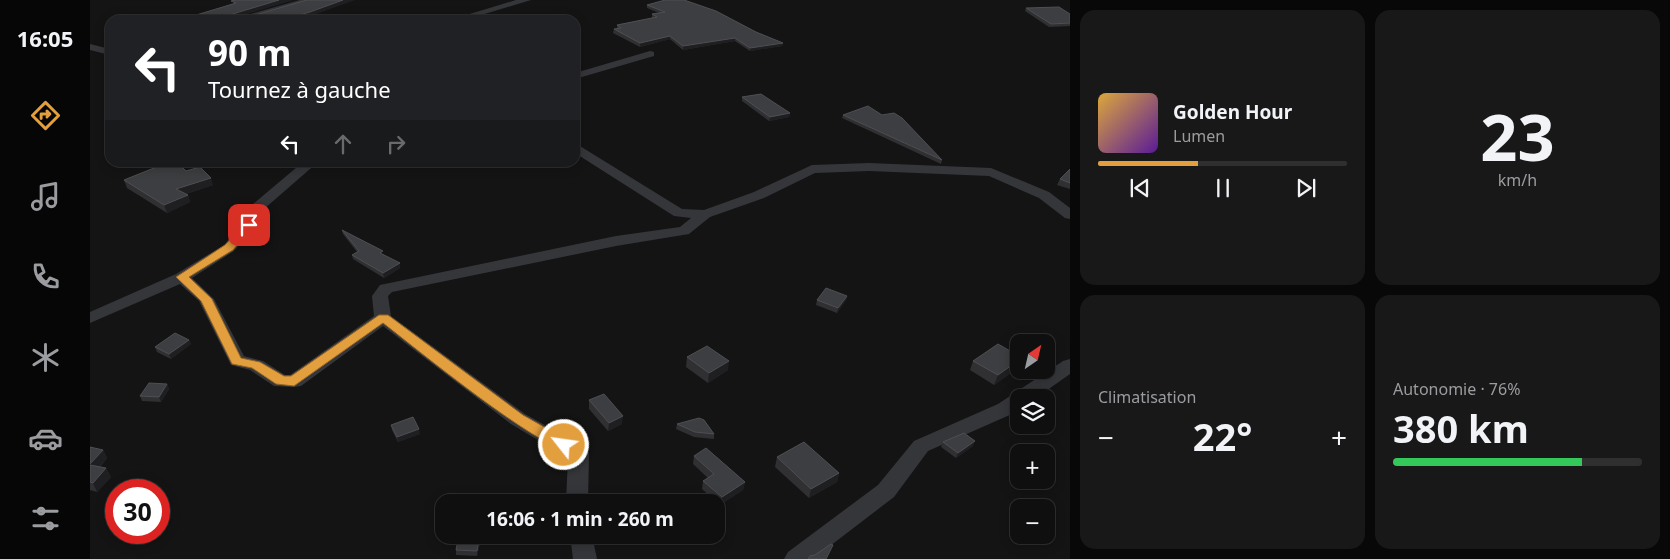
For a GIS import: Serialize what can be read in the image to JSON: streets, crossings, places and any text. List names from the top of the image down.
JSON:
{
  "north": "top right",
  "page": {
    "tabs": "16:05",
    "tile": [
      ["23", "km/h"],
      "Climatisation",
      ["Autonomie · 76%", "380 km"]
    ],
    "turn": ["90 m", "Tournez à gauche"],
    "song": ["Golden Hour", "Lumen"],
    "map_buttons": ["+", "−"],
    "heat": ["−", "22°", "+"],
    "limit": "30",
    "trip": "16:06 · 1 min · 260 m"
  }
}
